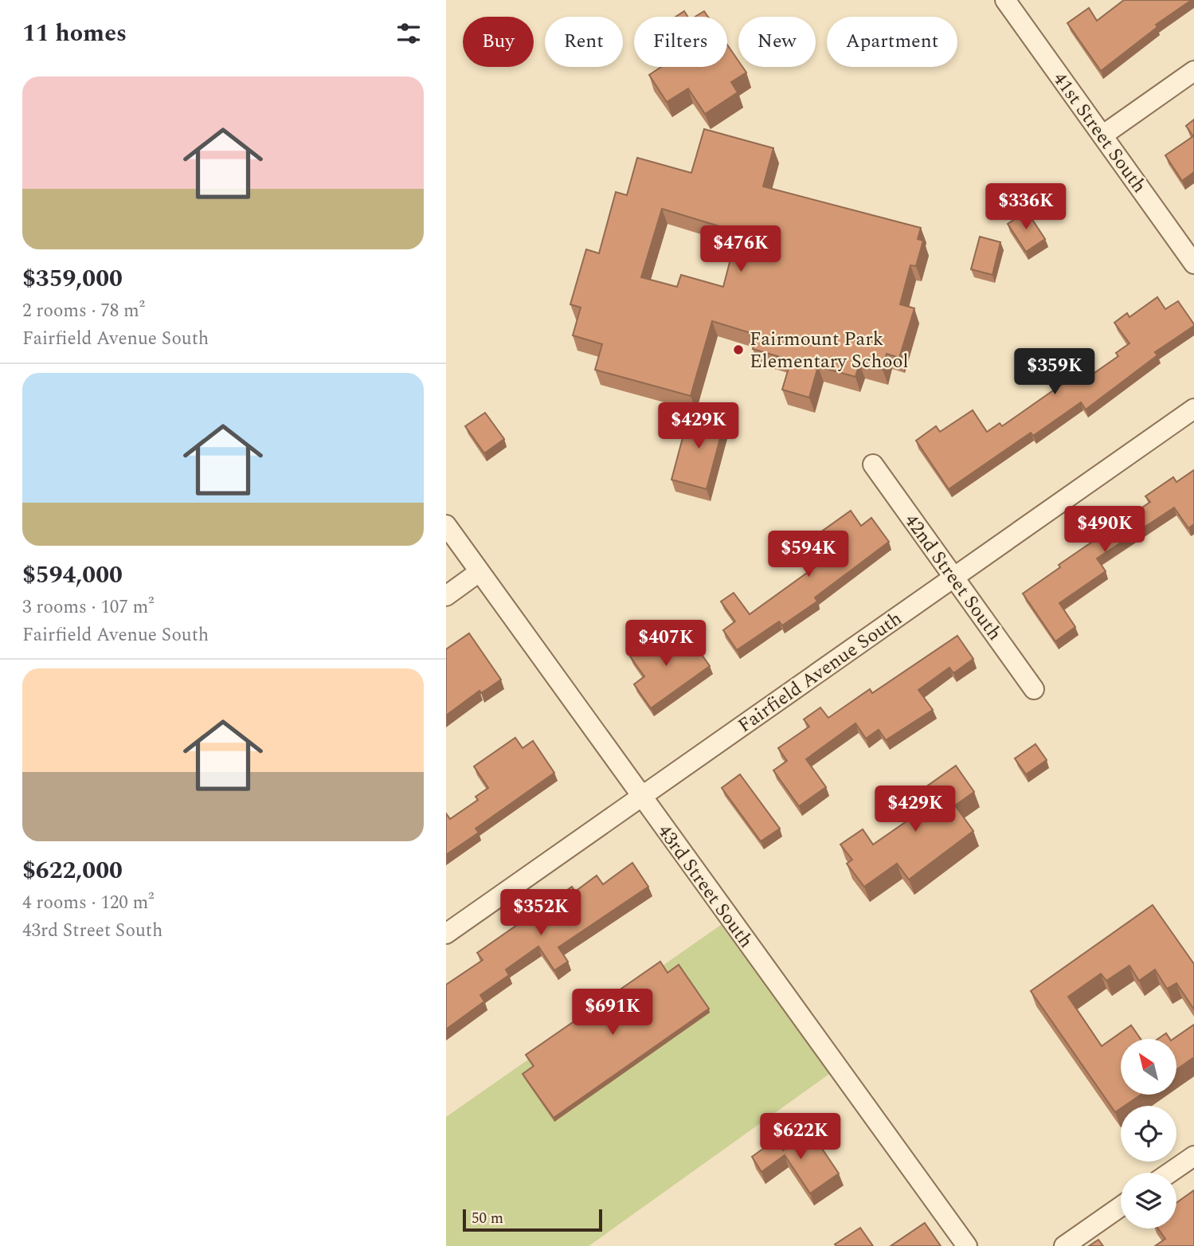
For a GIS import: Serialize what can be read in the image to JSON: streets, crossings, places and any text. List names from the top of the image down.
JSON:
{
  "streets": {
    "street": [
      "41st Street South",
      "42nd Street South",
      "Fairfield Avenue South",
      "43rd Street South"
    ]
  },
  "crossings": [
    ["42nd Street South", "Fairfield Avenue South"],
    ["Fairfield Avenue South", "43rd Street South"]
  ],
  "places": ["Fairmount Park Elementary School"],
  "scale_bar": "50 m",
  "north": "top left",
  "page": {
    "heading": "11 homes",
    "chip": [
      "Buy",
      "Rent",
      "Filters",
      "New",
      "Apartment"
    ],
    "list": [
      {
        "name": "$359,000",
        "note": "2 rooms · 78 m² · Fairfield Avenue South"
      },
      {
        "name": "$594,000",
        "note": "3 rooms · 107 m² · Fairfield Avenue South"
      },
      {
        "name": "$622,000",
        "note": "4 rooms · 120 m² · 43rd Street South"
      }
    ],
    "price": [
      "$336K",
      "$476K",
      "$359K",
      "$429K",
      "$490K",
      "$594K",
      "$407K",
      "$429K",
      "$352K",
      "$691K",
      "$622K"
    ],
    "scale": "50 m"
  }
}
